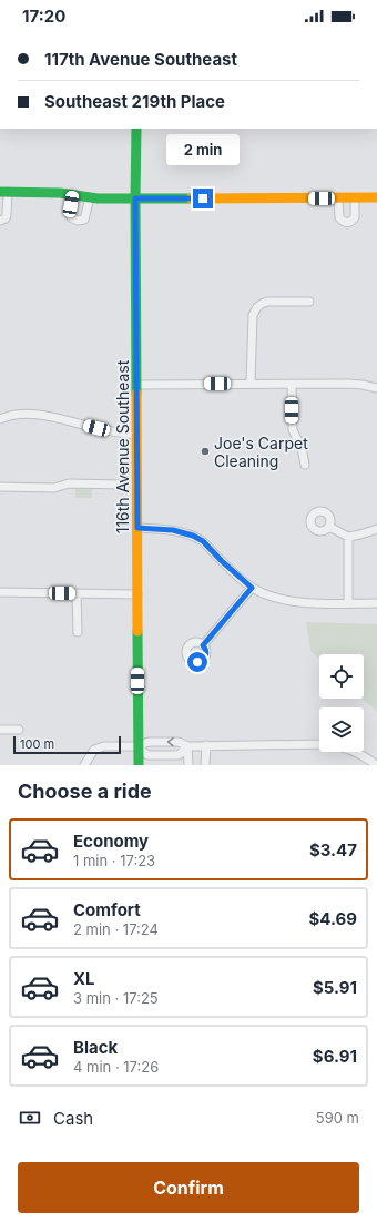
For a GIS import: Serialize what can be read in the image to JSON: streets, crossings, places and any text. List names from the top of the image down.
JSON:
{
  "streets": {
    "main road": ["116th Avenue Southeast"]
  },
  "places": ["Joe's Carpet Cleaning"],
  "scale_bar": "100 m",
  "page": {
    "status": "17:20",
    "banner": ["117th Avenue Southeast", "Southeast 219th Place"],
    "bubble": "2 min",
    "scale": "100 m",
    "heading": "Choose a ride",
    "list": [
      {
        "name": "Economy",
        "note": "1 min · 17:23",
        "value": "$3.47"
      },
      {
        "name": "Comfort",
        "note": "2 min · 17:24",
        "value": "$4.69"
      },
      {
        "name": "XL",
        "note": "3 min · 17:25",
        "value": "$5.91"
      },
      {
        "name": "Black",
        "note": "4 min · 17:26",
        "value": "$6.91"
      }
    ],
    "pay": ["Cash", "590 m"],
    "buttons": "Confirm"
  }
}
